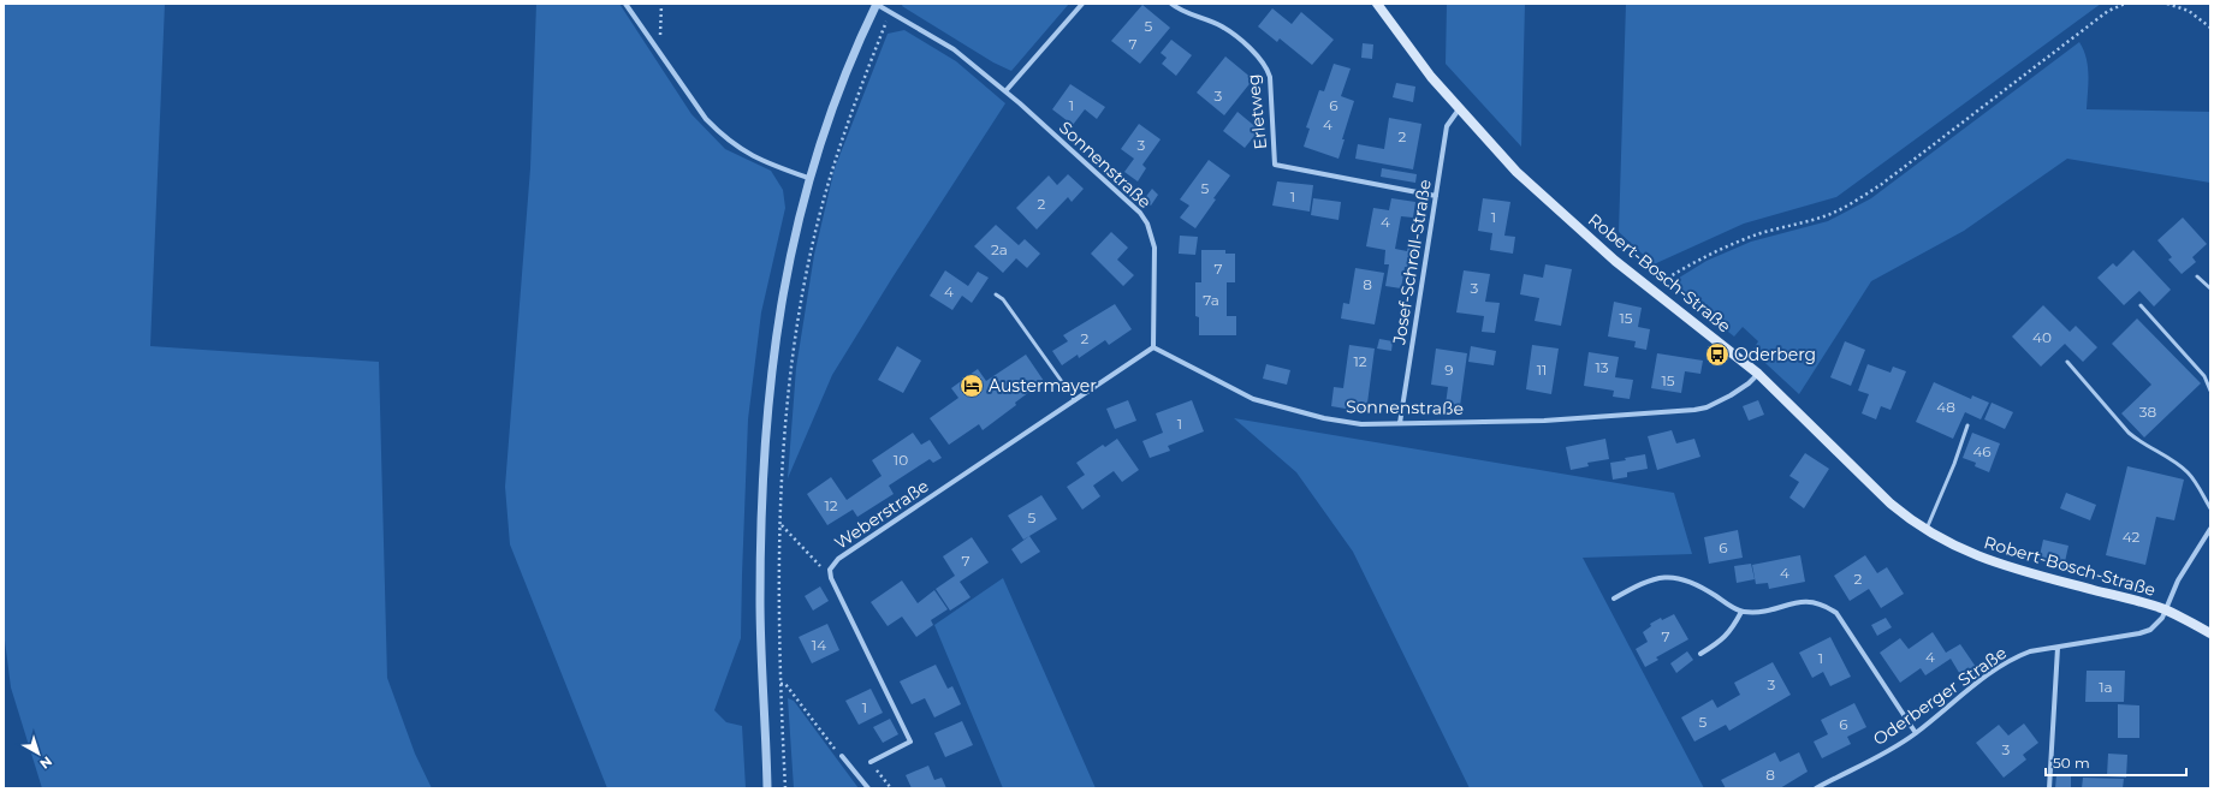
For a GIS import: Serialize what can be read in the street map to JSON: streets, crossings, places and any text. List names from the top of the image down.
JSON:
{
  "streets": {
    "main road": ["Robert-Bosch-Straße"],
    "street": [
      "Erletweg",
      "Sonnenstraße",
      "Josef-Schroll-Straße",
      "Weberstraße",
      "Oderberger Straße"
    ]
  },
  "crossings": [
    ["Erletweg", "Josef-Schroll-Straße"],
    ["Sonnenstraße", "Josef-Schroll-Straße"],
    ["Sonnenstraße", "Robert-Bosch-Straße"],
    ["Sonnenstraße", "Weberstraße"],
    ["Josef-Schroll-Straße", "Robert-Bosch-Straße"],
    ["Robert-Bosch-Straße", "Oderberger Straße"]
  ],
  "places": {
    "bus stop": ["Oderberg"],
    "hotel": ["Austermayer"]
  },
  "house_numbers": [
    "5",
    "7",
    "3",
    "1",
    "6",
    "4",
    "2",
    "3",
    "5",
    "1",
    "2",
    "1",
    "4",
    "2a",
    "7",
    "8",
    "3",
    "4",
    "7a",
    "15",
    "40",
    "2",
    "12",
    "13",
    "9",
    "11",
    "15",
    "48",
    "38",
    "1",
    "46",
    "10",
    "12",
    "5",
    "42",
    "6",
    "7",
    "4",
    "2",
    "7",
    "14",
    "4",
    "1",
    "3",
    "1a",
    "1",
    "5",
    "6",
    "3",
    "8"
  ],
  "scale_bar": "50 m",
  "north": "bottom right"
}
